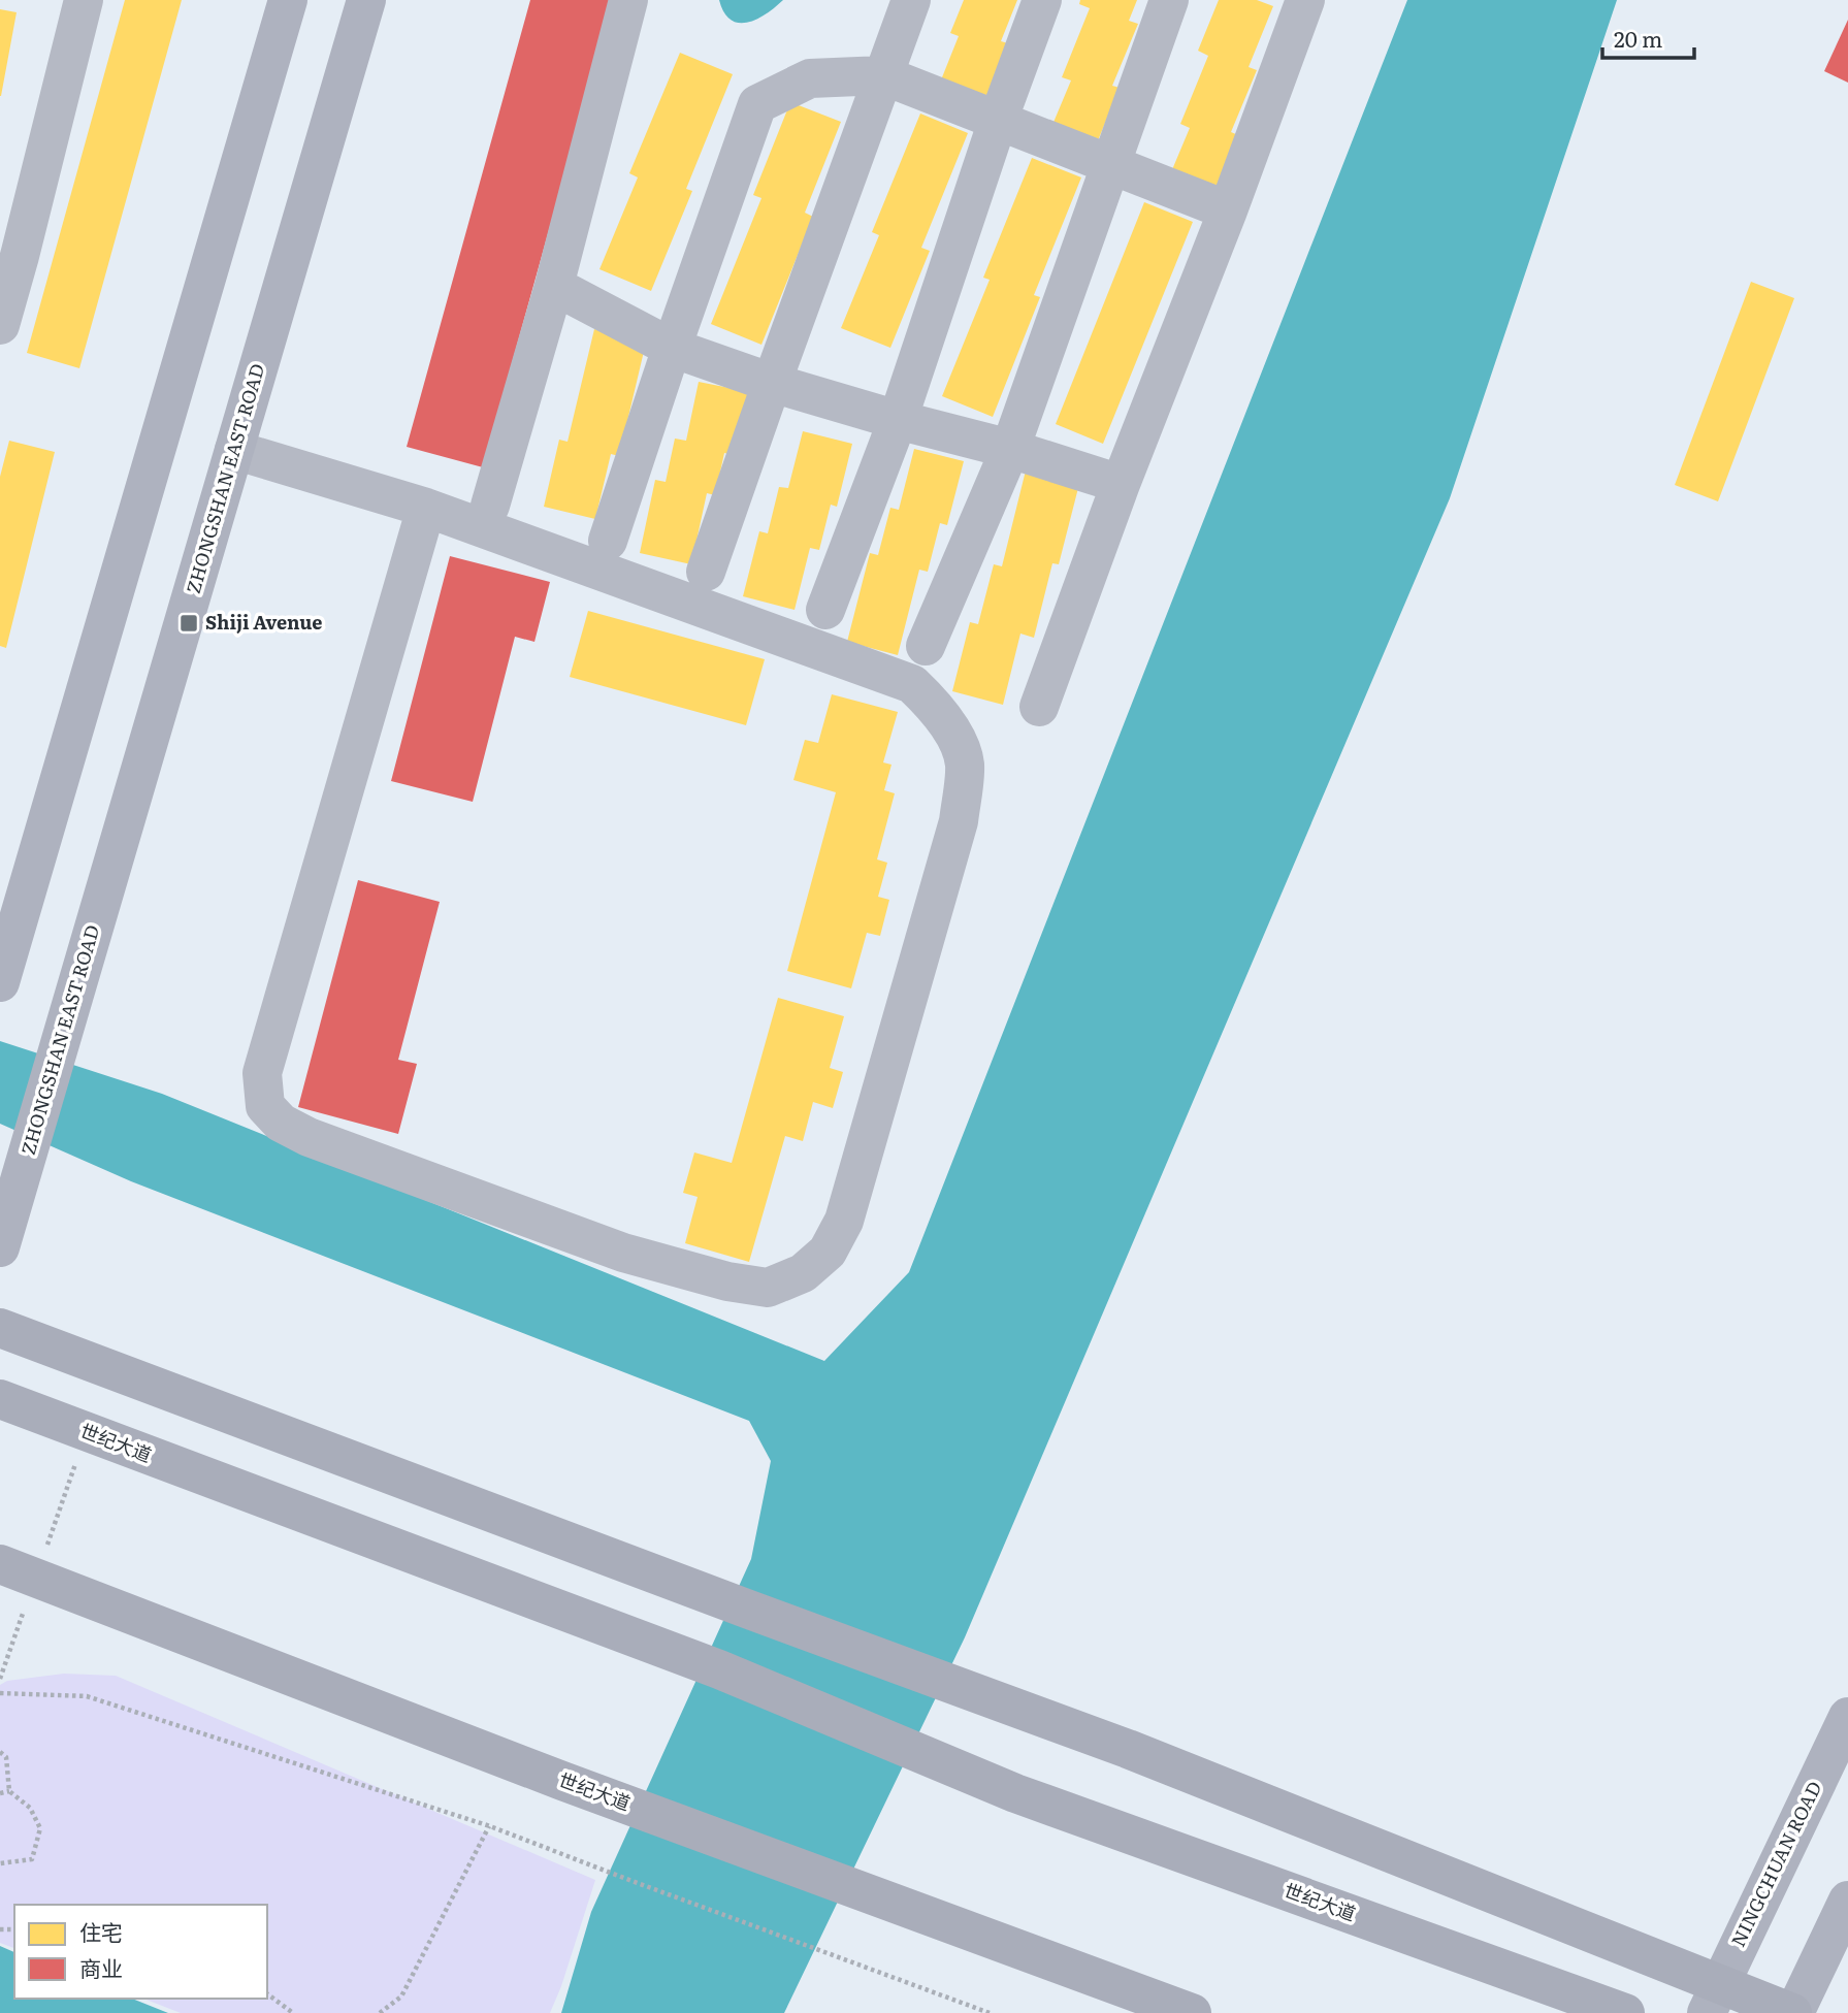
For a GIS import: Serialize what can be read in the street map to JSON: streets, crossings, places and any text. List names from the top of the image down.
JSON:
{
  "streets": {
    "highway": ["世纪大道"],
    "main road": ["ZHONGSHAN EAST ROAD", "NINGCHUAN ROAD"]
  },
  "places": {
    "transit": ["Shiji Avenue"]
  },
  "legend": ["住宅", "商业"],
  "scale_bar": "20 m"
}
